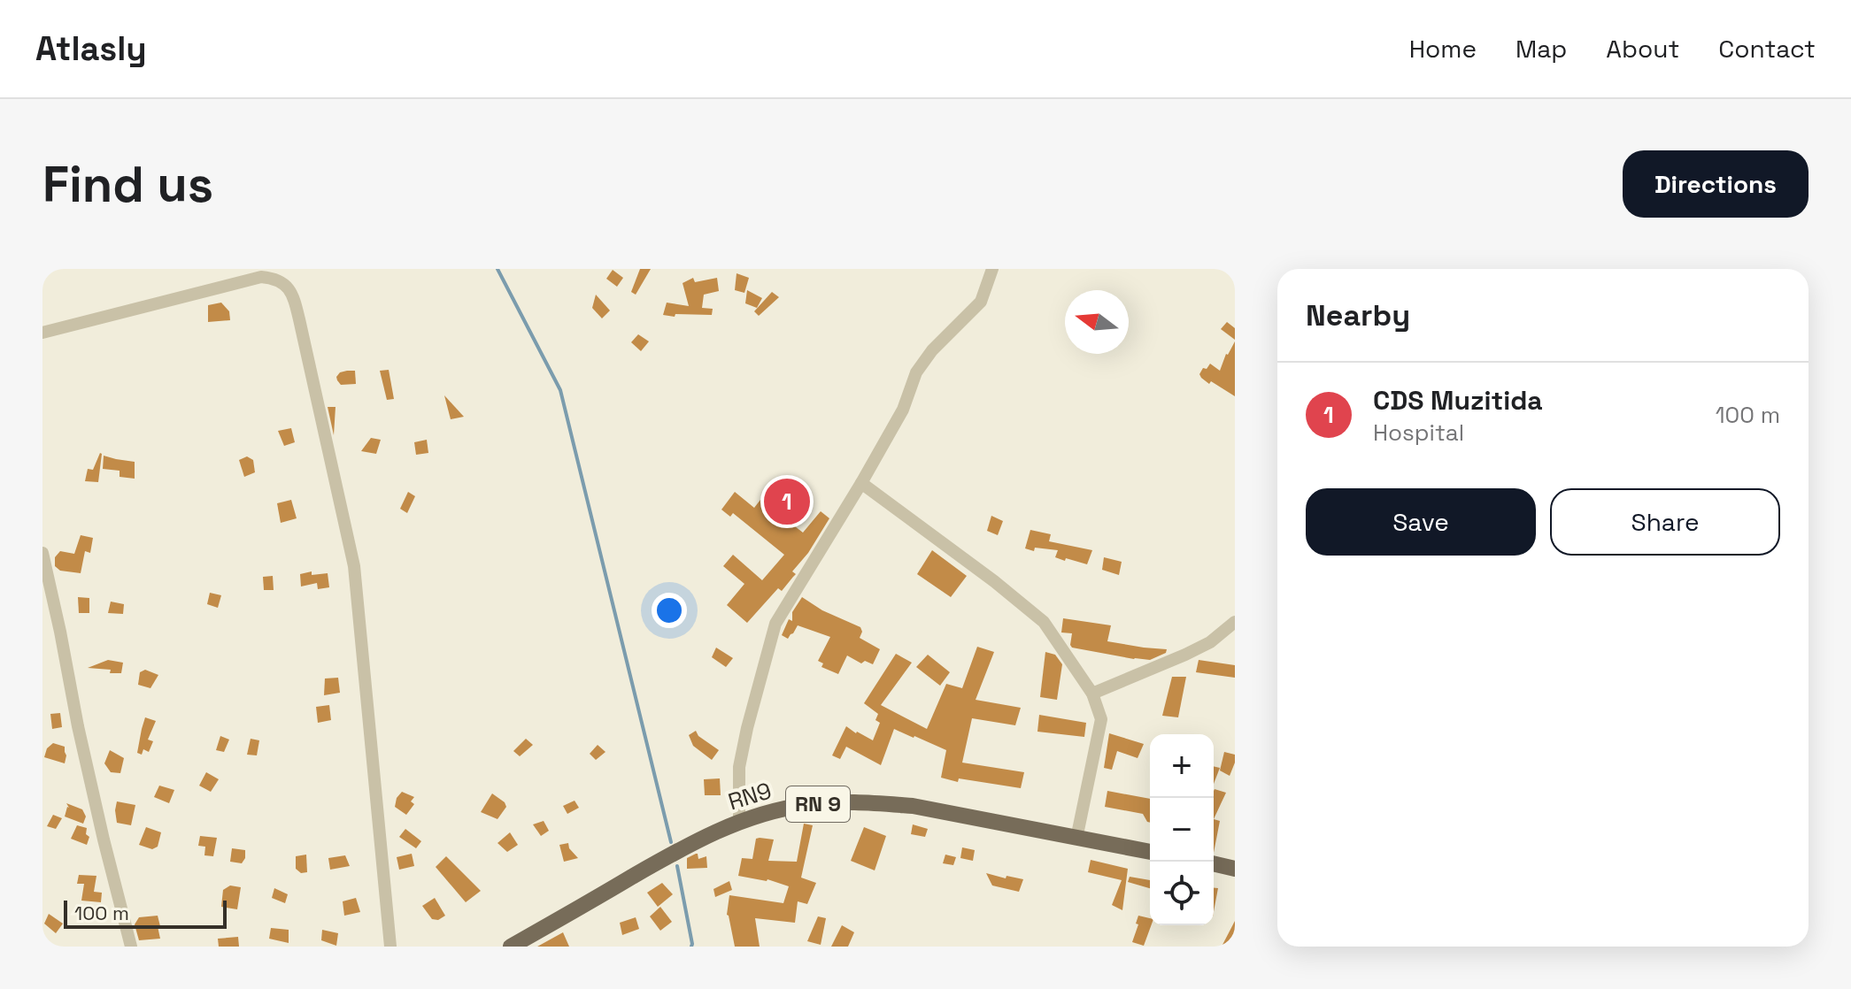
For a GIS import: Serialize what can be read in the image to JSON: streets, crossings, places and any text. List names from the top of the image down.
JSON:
{
  "streets": {
    "main road": ["RN9", "RN 9"]
  },
  "scale_bar": "100 m",
  "north": "left",
  "page": {
    "header": "Atlasly",
    "nav": [
      "Home",
      "Map",
      "About",
      "Contact"
    ],
    "buttons": [
      "Directions",
      ["Save", "Share"]
    ],
    "title": "Find us",
    "heading": "Nearby",
    "list": [
      {
        "mark": "1",
        "name": "CDS Muzitida",
        "note": "Hospital",
        "value": "100 m"
      }
    ],
    "pins": "1",
    "map_buttons": ["+", "−"],
    "scale": "100 m"
  }
}
